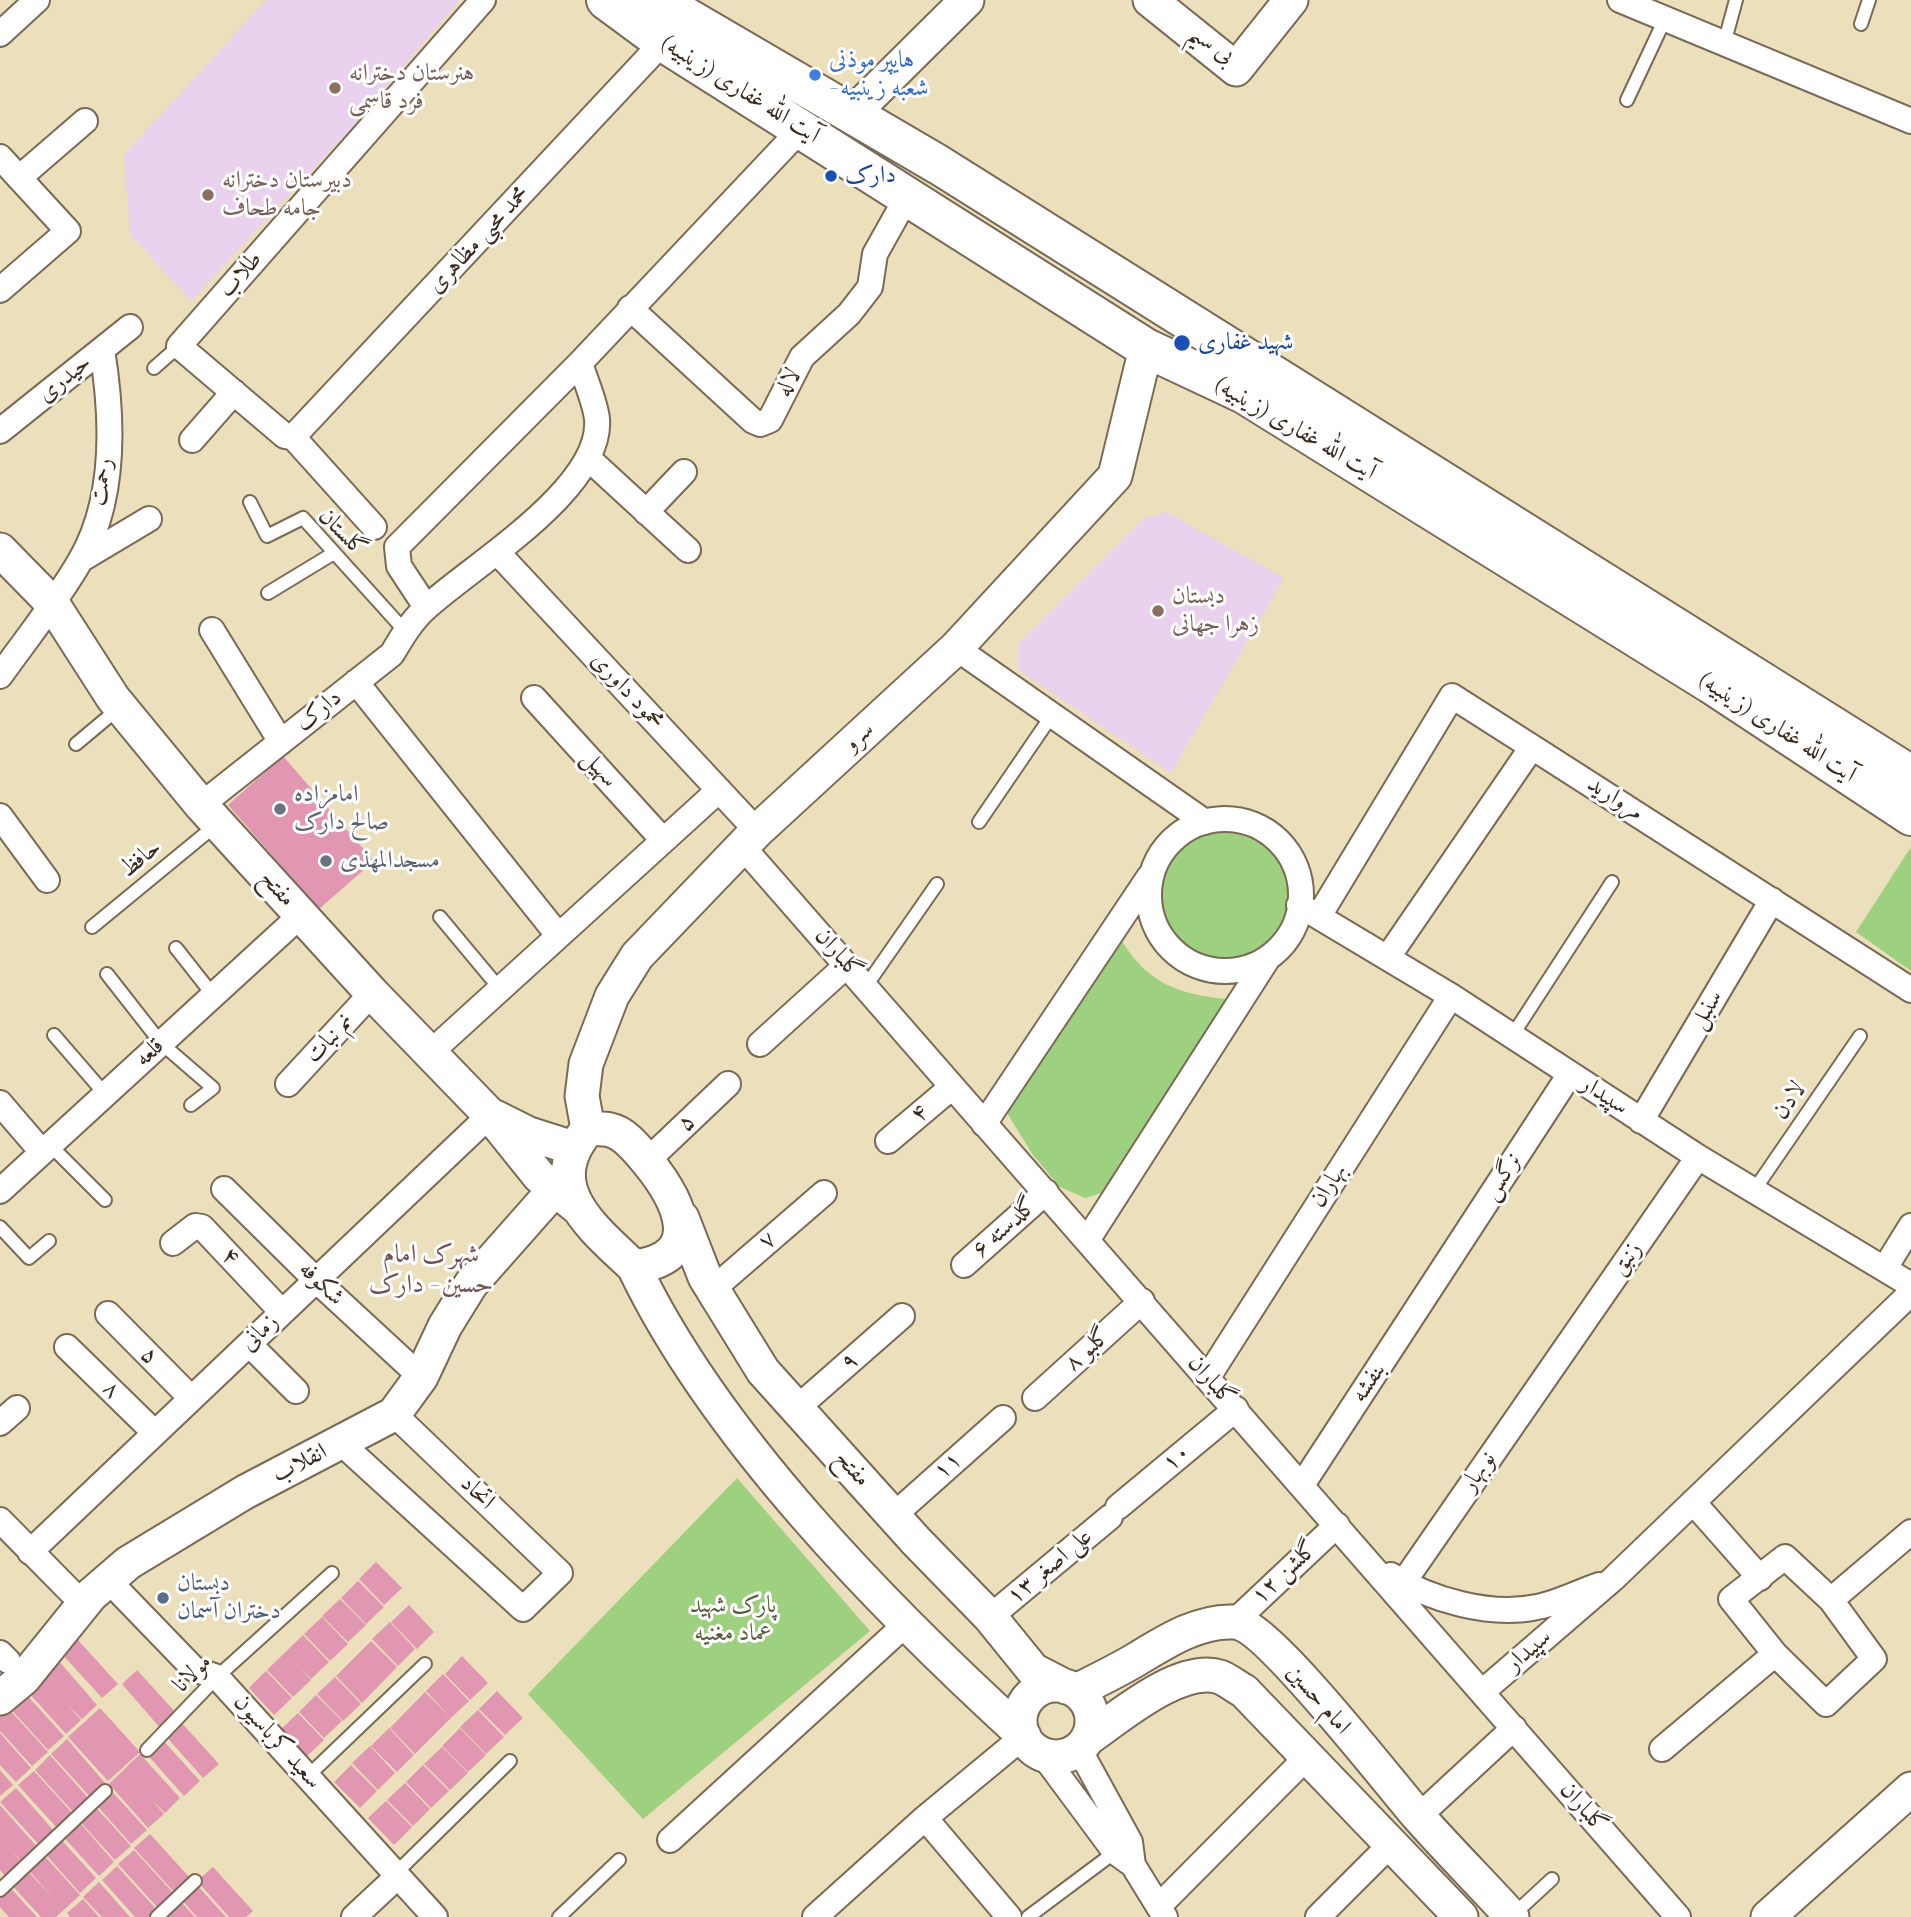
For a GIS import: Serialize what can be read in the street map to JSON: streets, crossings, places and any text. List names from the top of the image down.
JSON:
{
  "streets": {
    "main road": ["آیت الله غفاری (زینبیه)"],
    "street": [
      "بی سیم",
      "محمد محبی مظاهری",
      "طلاب",
      "حیدری",
      "لاله",
      "رحمت",
      "محمود داوری",
      "دارک",
      "سرو",
      "سهیل",
      "مروارید",
      "مفتح",
      "گلباران",
      "سنبل",
      "نم نبات",
      "قلعه",
      "سپیدار",
      "۴",
      "۵",
      "نرگس",
      "بهاران",
      "گلدسته ۶",
      "۷",
      "زنبق",
      "شکوفه",
      "زمانی",
      "گلبو ۸",
      "۹",
      "بنفشه",
      "۸",
      "۱۰",
      "انقلاب",
      "۱۱",
      "نوبهار",
      "اتحاد",
      "علی اصغر ۱۳",
      "گلشن ۱۲",
      "امام حسین",
      "سعید کرباسیون"
    ],
    "lane": [
      "گلستان",
      "حافظ",
      "لادن",
      "مولانا"
    ]
  },
  "crossings": [
    ["آیت الله غفاری (زینبیه)", "محمد محبی مظاهری"],
    ["آیت الله غفاری (زینبیه)", "لاله"],
    ["آیت الله غفاری (زینبیه)", "سرو"],
    ["حیدری", "رحمت"],
    ["رحمت", "مفتح"],
    ["گلستان", "دارک"],
    ["محمود داوری", "دارک"],
    ["محمود داوری", "سرو"],
    ["محمود داوری", "گلباران"],
    ["دارک", "حافظ"],
    ["دارک", "مفتح"],
    ["سرو", "مفتح"],
    ["سرو", "گلباران"],
    ["سرو", "انقلاب"],
    ["مروارید", "سنبل"],
    ["مروارید", "سپیدار"],
    ["حافظ", "مفتح"],
    ["مفتح", "نم نبات"],
    ["مفتح", "قلعه"],
    ["مفتح", "۵"],
    ["مفتح", "۷"],
    ["مفتح", "زمانی"],
    ["مفتح", "۹"],
    ["مفتح", "انقلاب"],
    ["مفتح", "۱۱"],
    ["مفتح", "علی اصغر ۱۳"],
    ["مفتح", "امام حسین"],
    ["گلباران", "سپیدار"],
    ["گلباران", "۴"],
    ["گلباران", "بهاران"],
    ["گلباران", "گلدسته ۶"],
    ["گلباران", "گلبو ۸"],
    ["گلباران", "بنفشه"],
    ["گلباران", "۱۰"],
    ["گلباران", "گلشن ۱۲"],
    ["سنبل", "سپیدار"],
    ["سپیدار", "لادن"],
    ["سپیدار", "نرگس"],
    ["سپیدار", "بهاران"],
    ["سپیدار", "زنبق"],
    ["۴", "زمانی"],
    ["۵", "زمانی"],
    ["نرگس", "بنفشه"],
    ["زنبق", "نوبهار"],
    ["شکوفه", "زمانی"],
    ["شکوفه", "انقلاب"],
    ["زمانی", "۸"],
    ["۱۰", "علی اصغر ۱۳"],
    ["انقلاب", "اتحاد"],
    ["انقلاب", "سعید کرباسیون"],
    ["گلشن ۱۲", "امام حسین"],
    ["مولانا", "سعید کرباسیون"]
  ],
  "districts": ["شهرک امام حسین - دارک"],
  "parks": ["پارک شهید عماد مغنیه"],
  "places": [
    "هایپر موذنی - شعبه زینبیه",
    "هنرستان دخترانه فرد قاسمی",
    "دارک",
    "دبیرستان دخترانه جامه طحاف",
    "شهید غفاری",
    "دبستان زهرا جهانی",
    "امامزاده صالح دارک",
    "مسجدالمهذی",
    "دبستان دختران آسمان"
  ]
}
